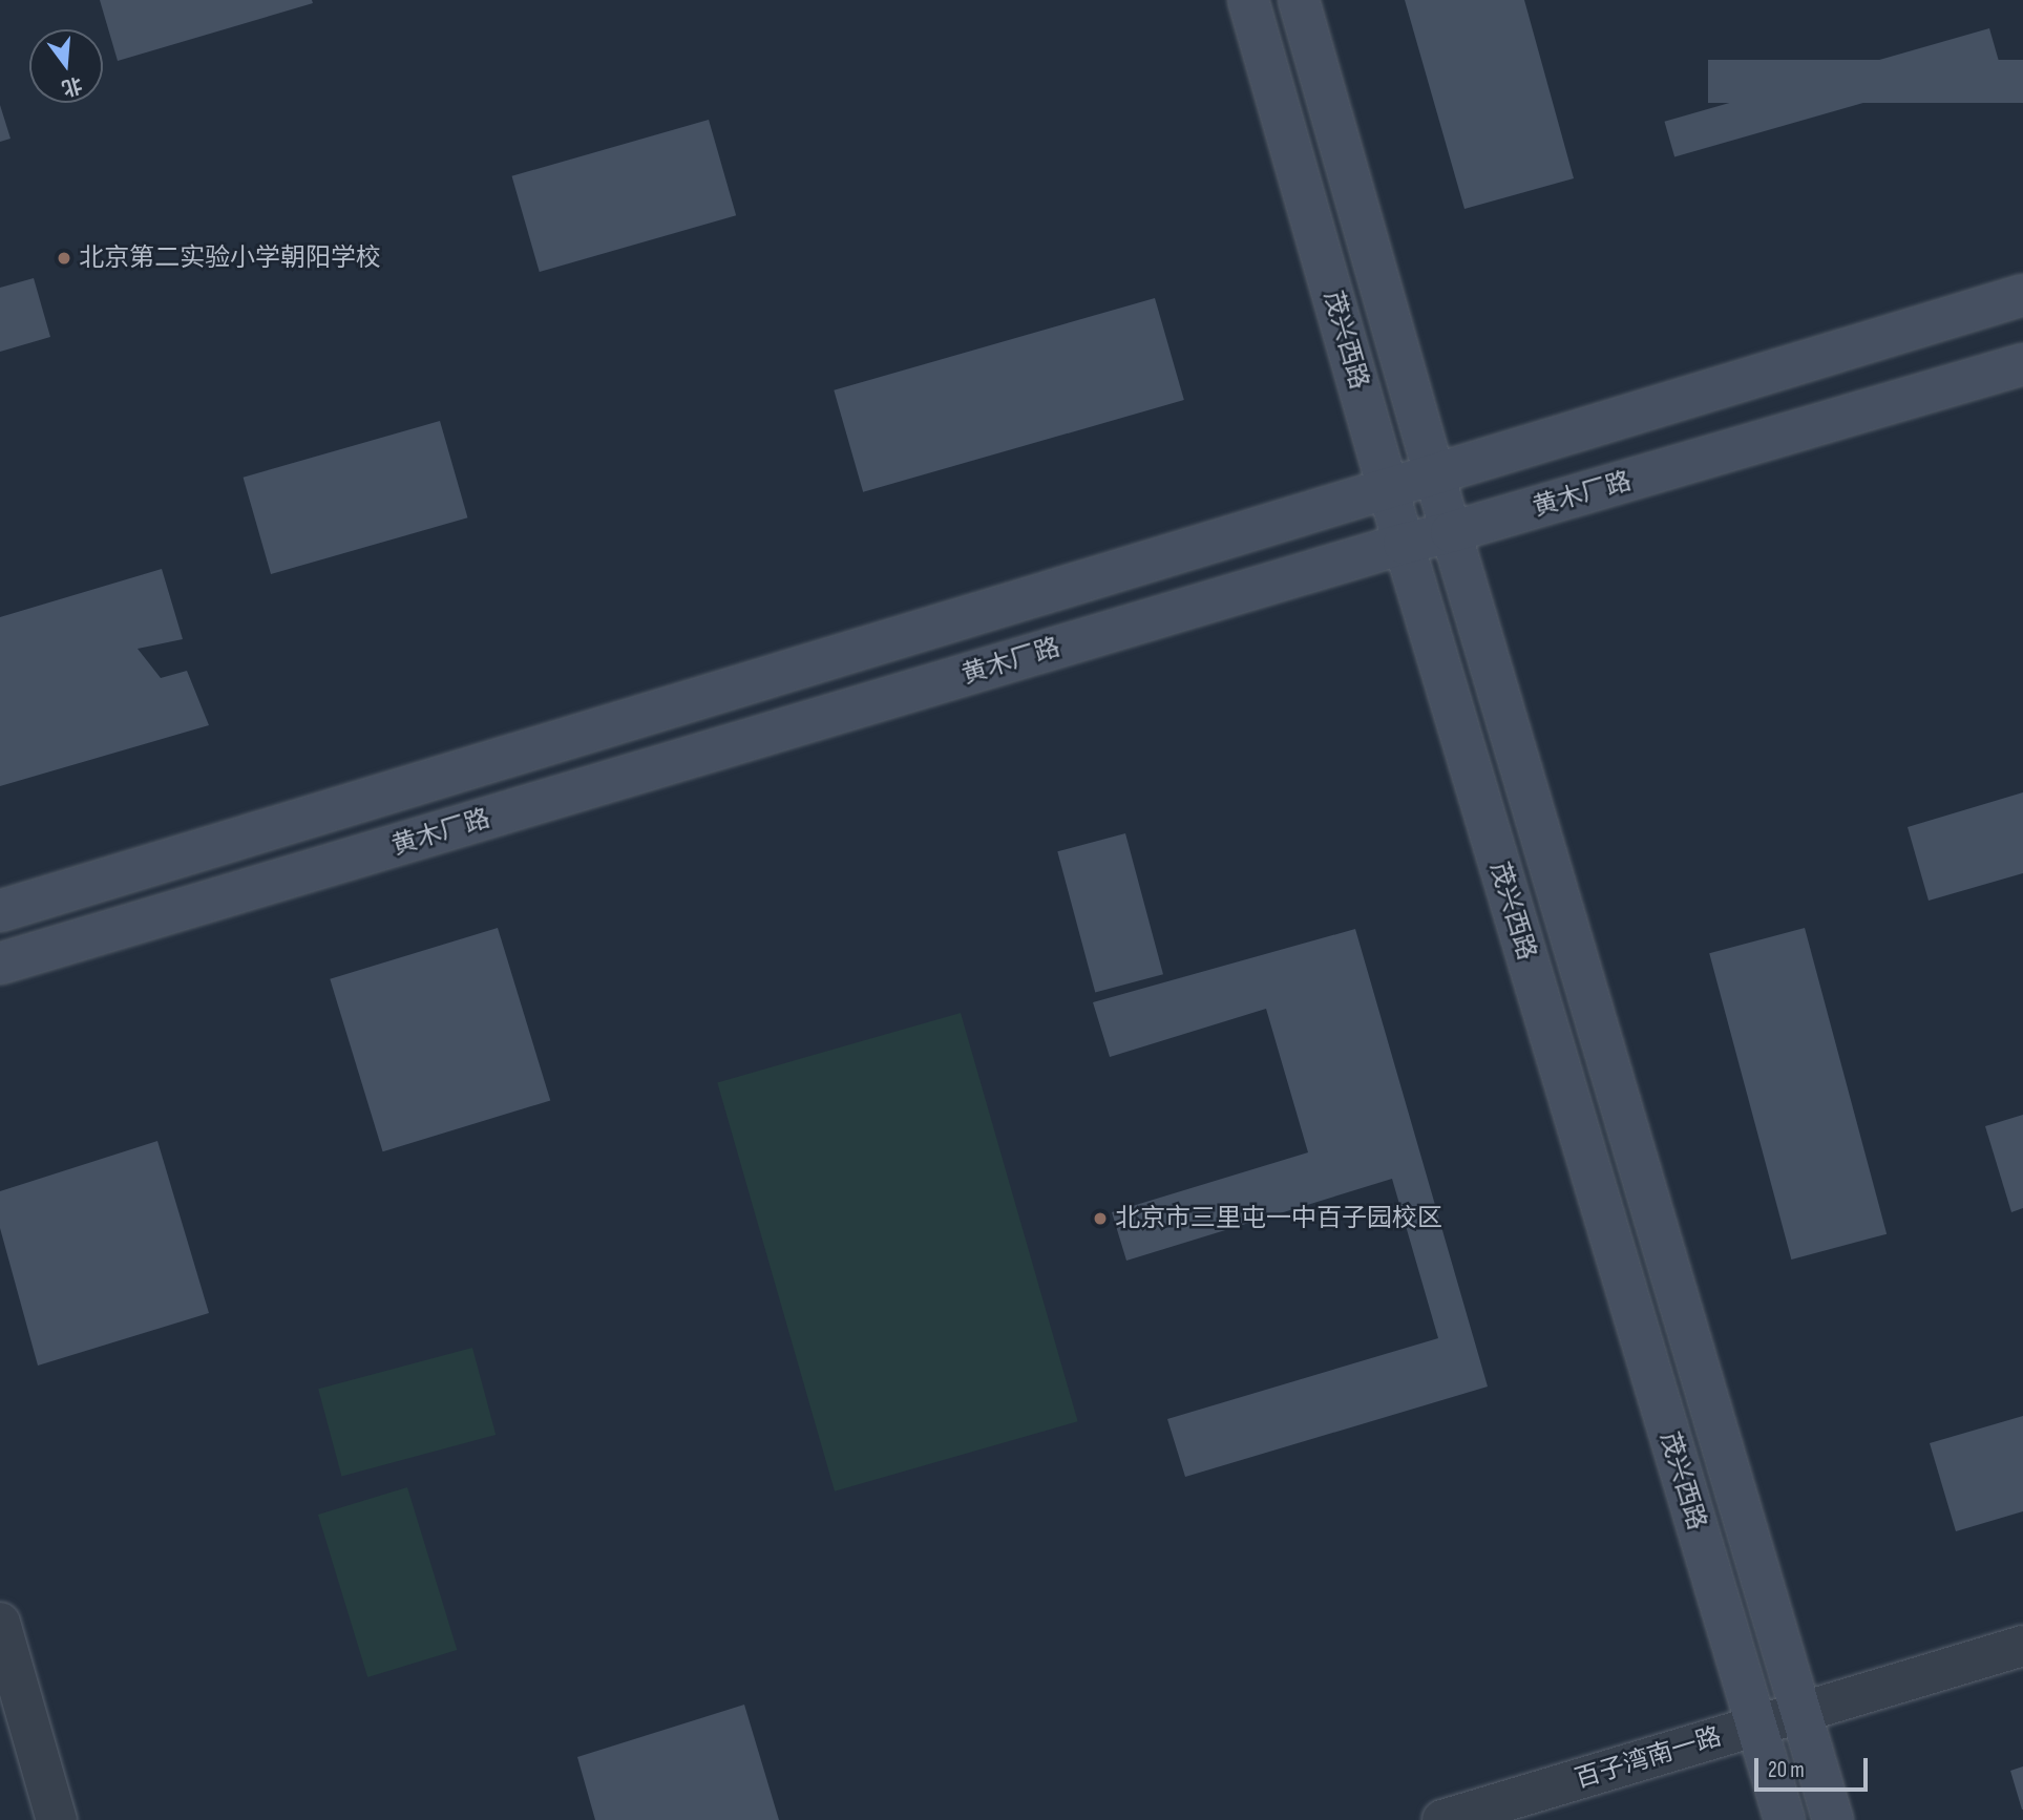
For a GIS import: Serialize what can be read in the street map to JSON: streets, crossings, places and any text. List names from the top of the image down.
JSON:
{
  "streets": {
    "main road": ["茂兴西路", "黄木厂路"],
    "street": ["百子湾南一路"]
  },
  "crossings": [
    ["茂兴西路", "黄木厂路"],
    ["茂兴西路", "百子湾南一路"]
  ],
  "places": ["北京第二实验小学朝阳学校", "北京市三里屯一中百子园校区"],
  "scale_bar": "20 m",
  "north": "bottom"
}
